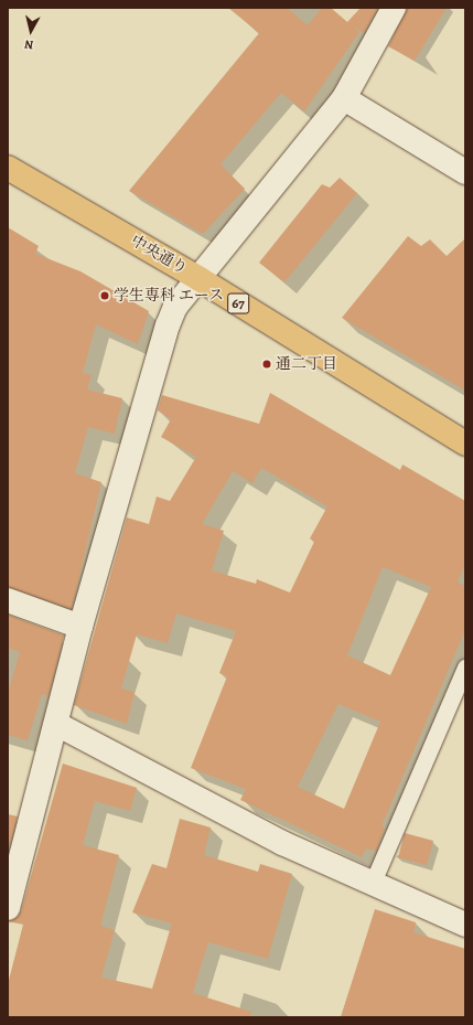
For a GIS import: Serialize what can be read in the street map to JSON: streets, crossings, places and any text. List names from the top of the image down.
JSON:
{
  "streets": {
    "main road": ["中央通り", "67"]
  },
  "places": ["学生専科 エース", "通二丁目"],
  "north": "bottom"
}
